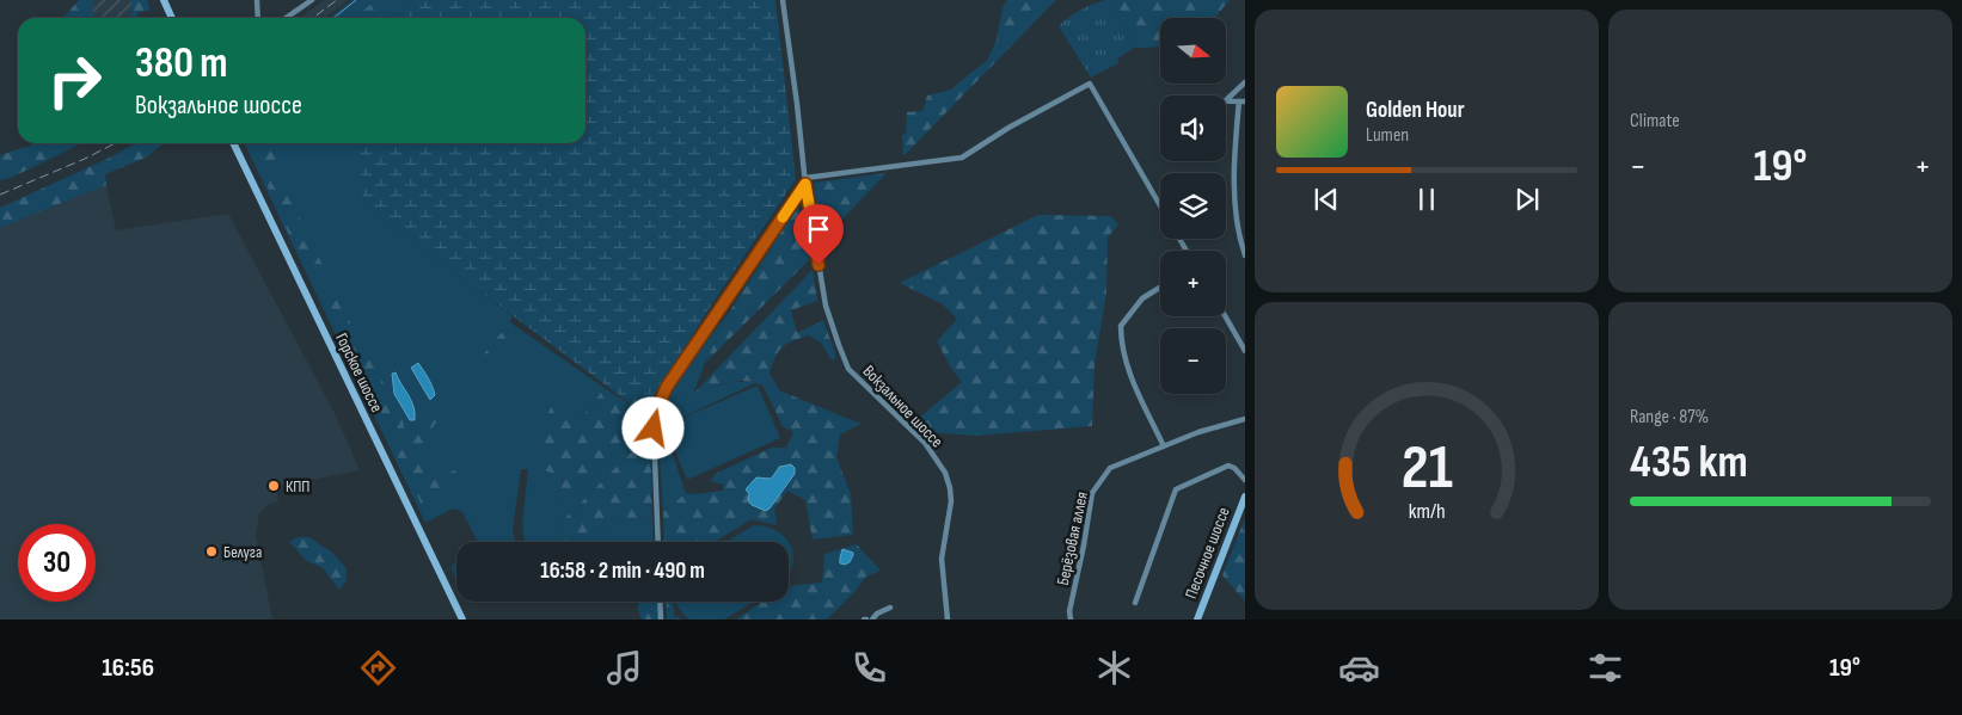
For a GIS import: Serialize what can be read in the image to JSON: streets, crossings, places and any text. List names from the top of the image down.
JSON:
{
  "streets": {
    "main road": ["Горское шоссе", "Песочное шоссе"],
    "street": ["Вокзальное шоссе", "Берёзовая аллея"]
  },
  "places": ["КПП", "Белуга"],
  "north": "right",
  "page": {
    "tile": [
      "Climate",
      ["Range · 87%", "435 km"]
    ],
    "map_buttons": ["+", "−"],
    "turn": ["380 m", "Вокзальное шоссе"],
    "song": ["Golden Hour", "Lumen"],
    "heat": ["−", "19°", "+"],
    "limit": "30",
    "trip": "16:58 · 2 min · 490 m",
    "tabs": ["16:56", "19°"],
    "gauge": ["21", "km/h"]
  }
}
